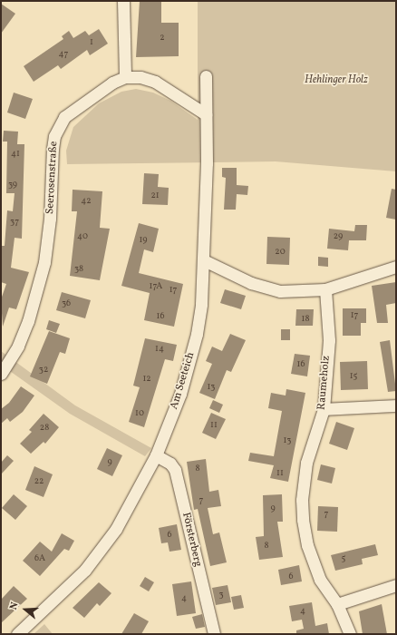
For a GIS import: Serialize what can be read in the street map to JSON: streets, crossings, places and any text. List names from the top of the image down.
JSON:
{
  "streets": {
    "street": [
      "Seerosenstraße",
      "Am Seeteich",
      "Raumeholz",
      "Försterberg"
    ]
  },
  "crossings": [
    ["Seerosenstraße", "Am Seeteich"],
    ["Am Seeteich", "Försterberg"]
  ],
  "parks": ["Hehlinger Holz"],
  "house_numbers": [
    "2",
    "1",
    "47",
    "41",
    "39",
    "21",
    "42",
    "37",
    "40",
    "29",
    "19",
    "20",
    "38",
    "17A",
    "17",
    "36",
    "17",
    "16",
    "18",
    "14",
    "16",
    "32",
    "15",
    "12",
    "13",
    "10",
    "11",
    "28",
    "13",
    "9",
    "8",
    "11",
    "22",
    "7",
    "9",
    "7",
    "6",
    "8",
    "6A",
    "5",
    "6",
    "3",
    "4",
    "4"
  ],
  "north": "left"
}
